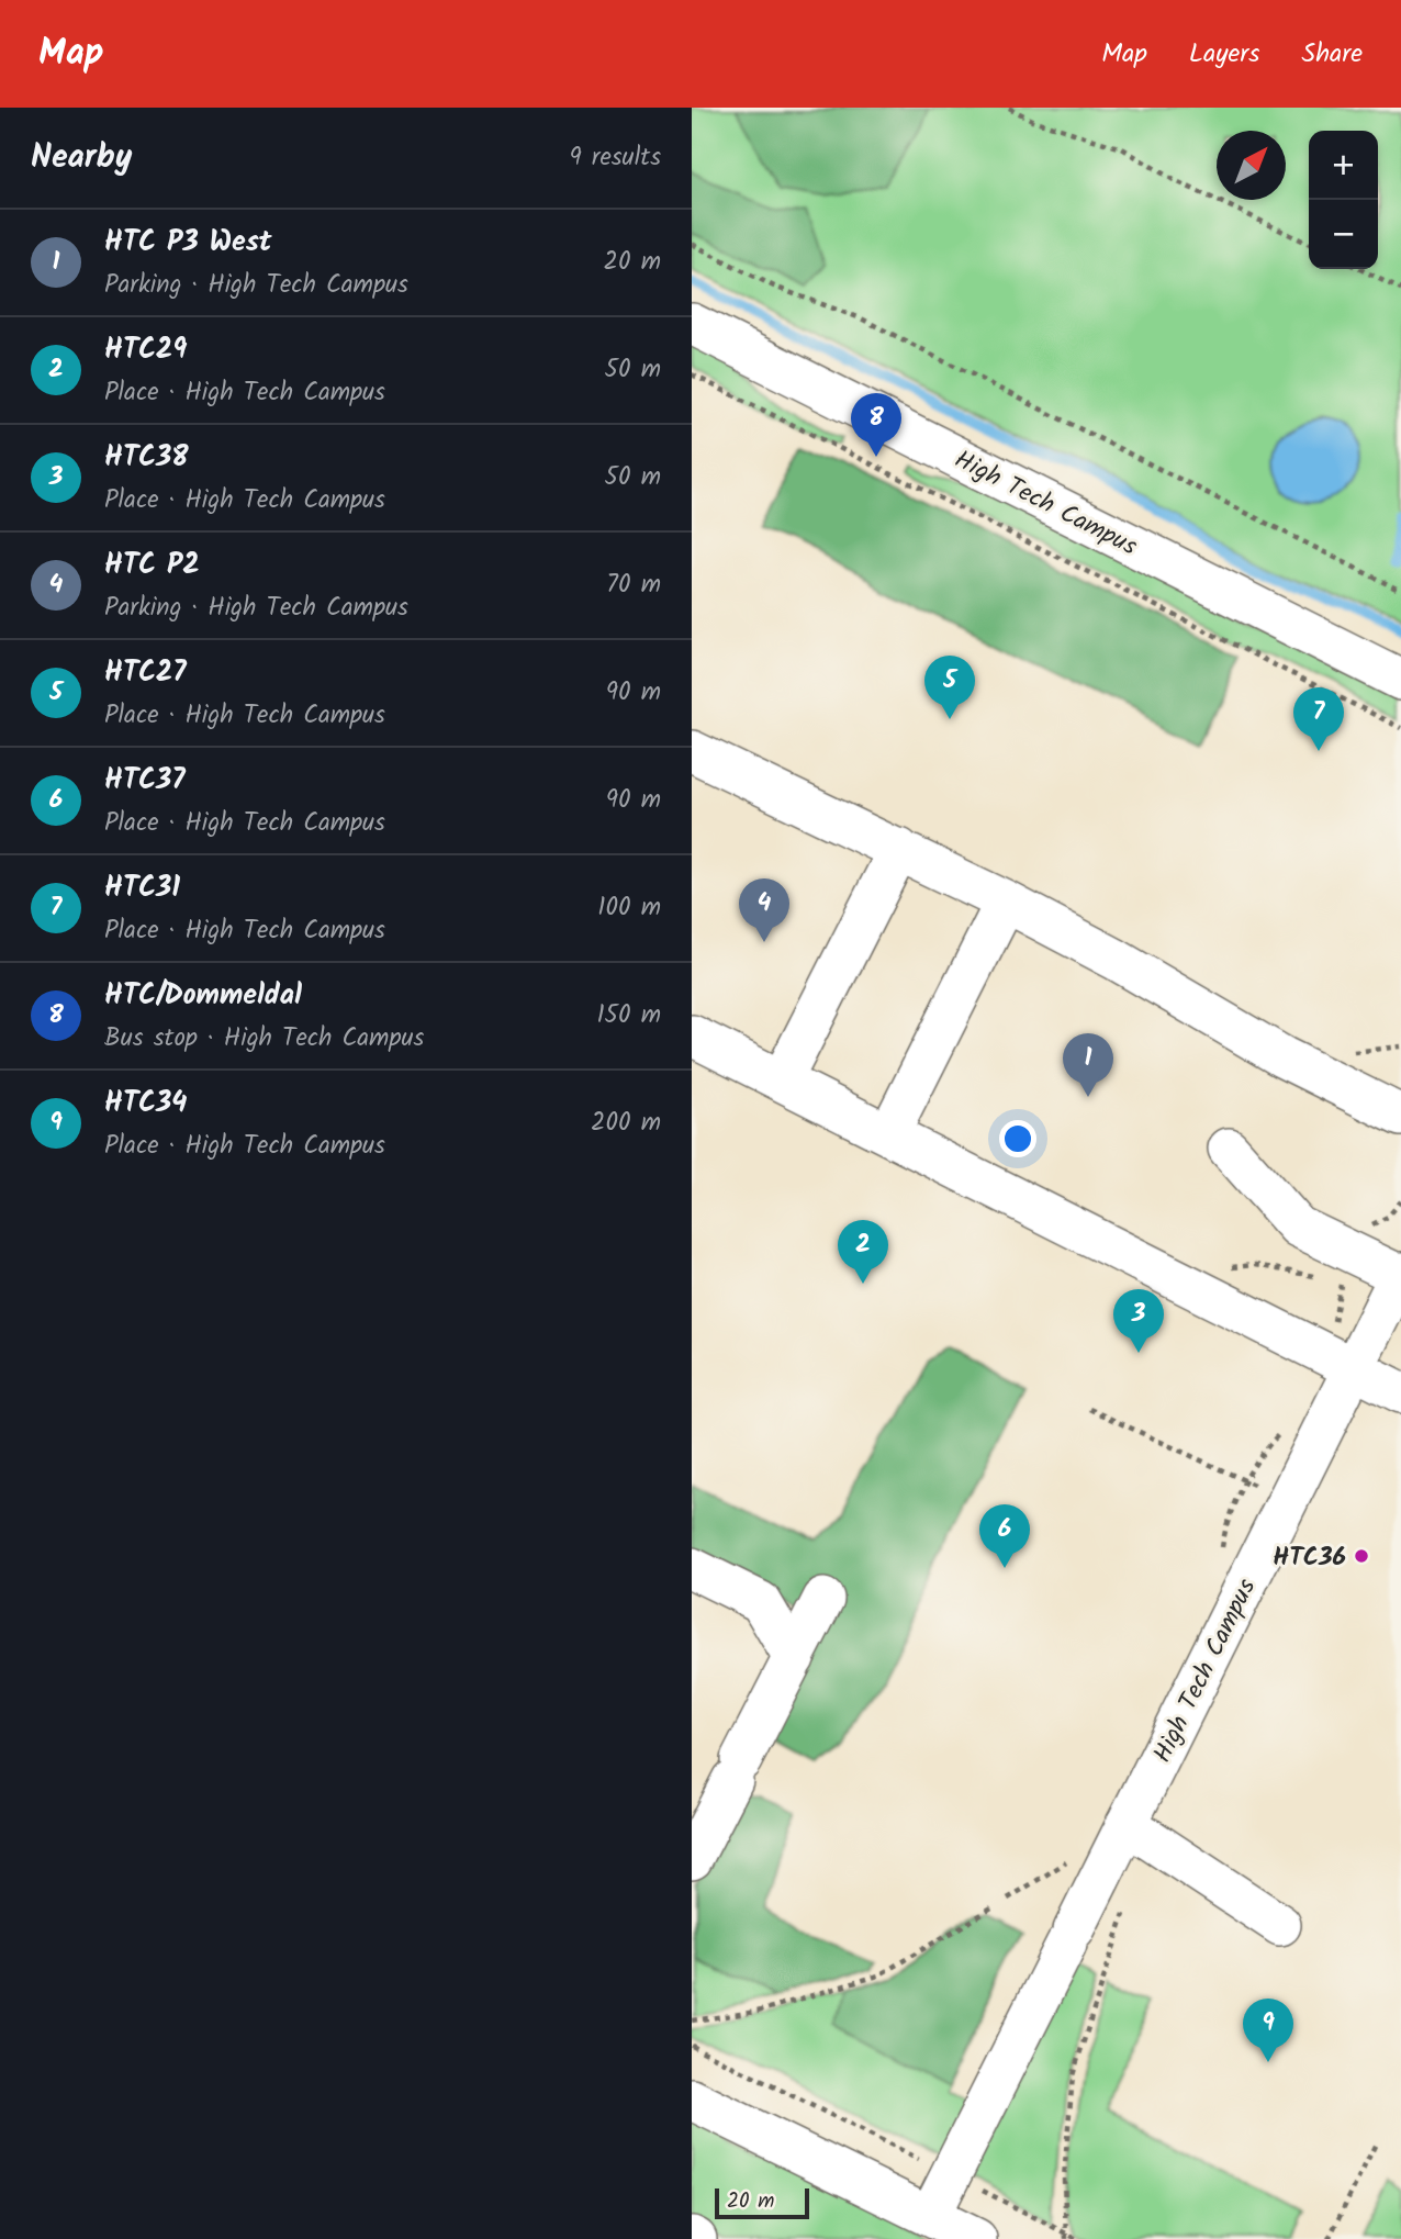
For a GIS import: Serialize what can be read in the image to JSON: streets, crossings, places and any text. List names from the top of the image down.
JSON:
{
  "streets": {
    "street": ["High Tech Campus"]
  },
  "places": ["HTC36"],
  "scale_bar": "20 m",
  "north": "top right",
  "page": {
    "header": "Map",
    "nav": ["Map", "Layers", "Share"],
    "heading": ["Nearby", "9 results"],
    "map_buttons": ["+", "−"],
    "list": [
      {
        "mark": "1",
        "name": "HTC P3 West",
        "note": "Parking · High Tech Campus",
        "value": "20 m"
      },
      {
        "mark": "2",
        "name": "HTC29",
        "note": "Place · High Tech Campus",
        "value": "50 m"
      },
      {
        "mark": "3",
        "name": "HTC38",
        "note": "Place · High Tech Campus",
        "value": "50 m"
      },
      {
        "mark": "4",
        "name": "HTC P2",
        "note": "Parking · High Tech Campus",
        "value": "70 m"
      },
      {
        "mark": "5",
        "name": "HTC27",
        "note": "Place · High Tech Campus",
        "value": "90 m"
      },
      {
        "mark": "6",
        "name": "HTC37",
        "note": "Place · High Tech Campus",
        "value": "90 m"
      },
      {
        "mark": "7",
        "name": "HTC31",
        "note": "Place · High Tech Campus",
        "value": "100 m"
      },
      {
        "mark": "8",
        "name": "HTC/Dommeldal",
        "note": "Bus stop · High Tech Campus",
        "value": "150 m"
      },
      {
        "mark": "9",
        "name": "HTC34",
        "note": "Place · High Tech Campus",
        "value": "200 m"
      }
    ],
    "pins": [
      "8",
      "5",
      "7",
      "4",
      "1",
      "2",
      "3",
      "6",
      "9"
    ],
    "scale": "20 m"
  }
}
